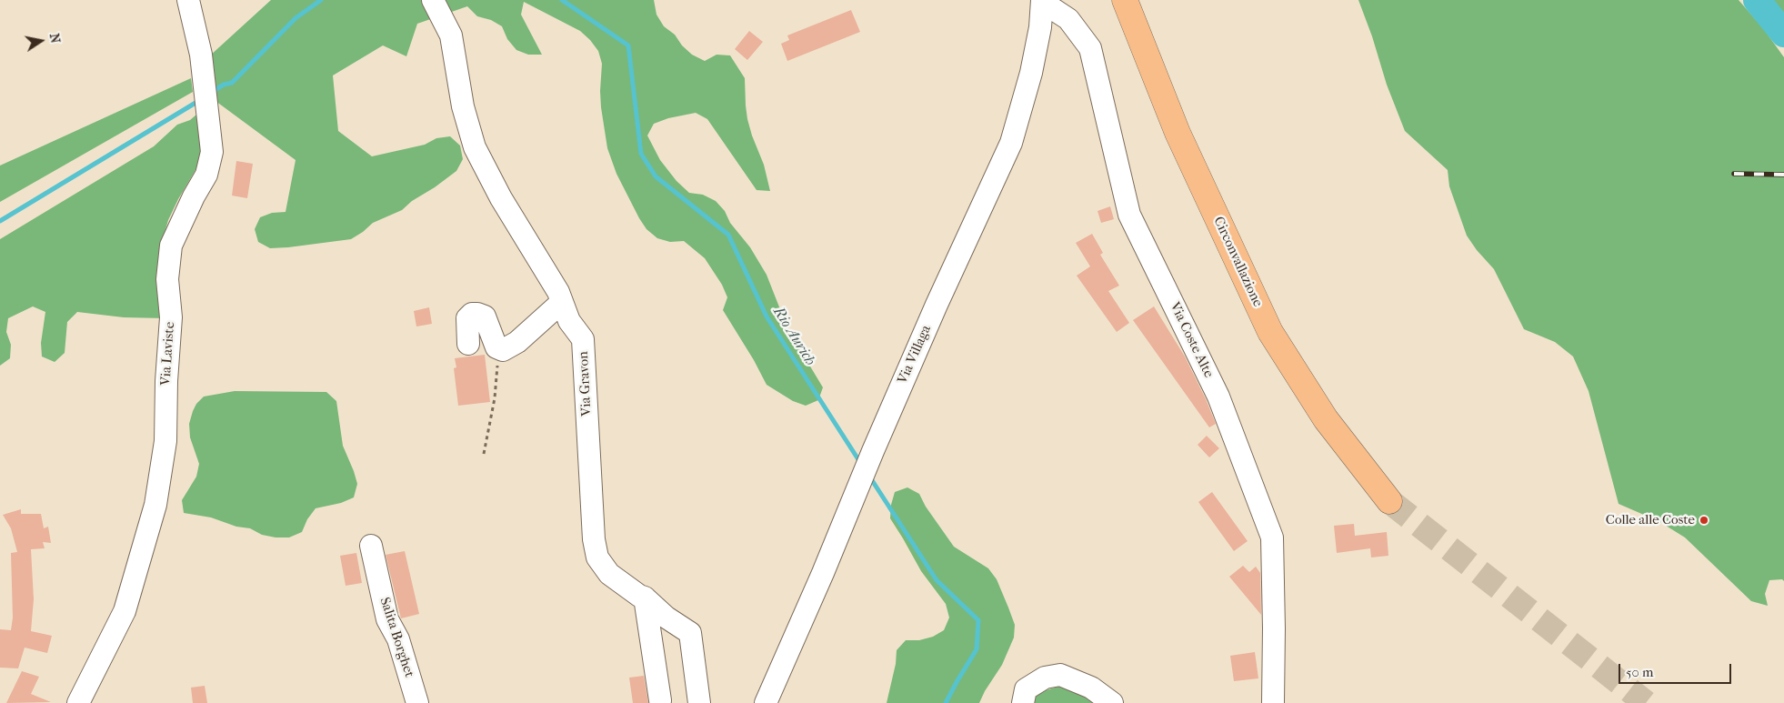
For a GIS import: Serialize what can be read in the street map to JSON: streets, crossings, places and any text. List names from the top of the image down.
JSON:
{
  "streets": {
    "highway": ["Circonvallazione"],
    "street": [
      "Via Coste Alte",
      "Via Laviste",
      "Via Villaga",
      "Via Gravon",
      "Salita Borghet"
    ]
  },
  "crossings": [
    ["Via Coste Alte", "Via Villaga"]
  ],
  "water": ["Rio Aurich"],
  "places": ["Colle alle Coste"],
  "scale_bar": "50 m",
  "north": "right"
}
